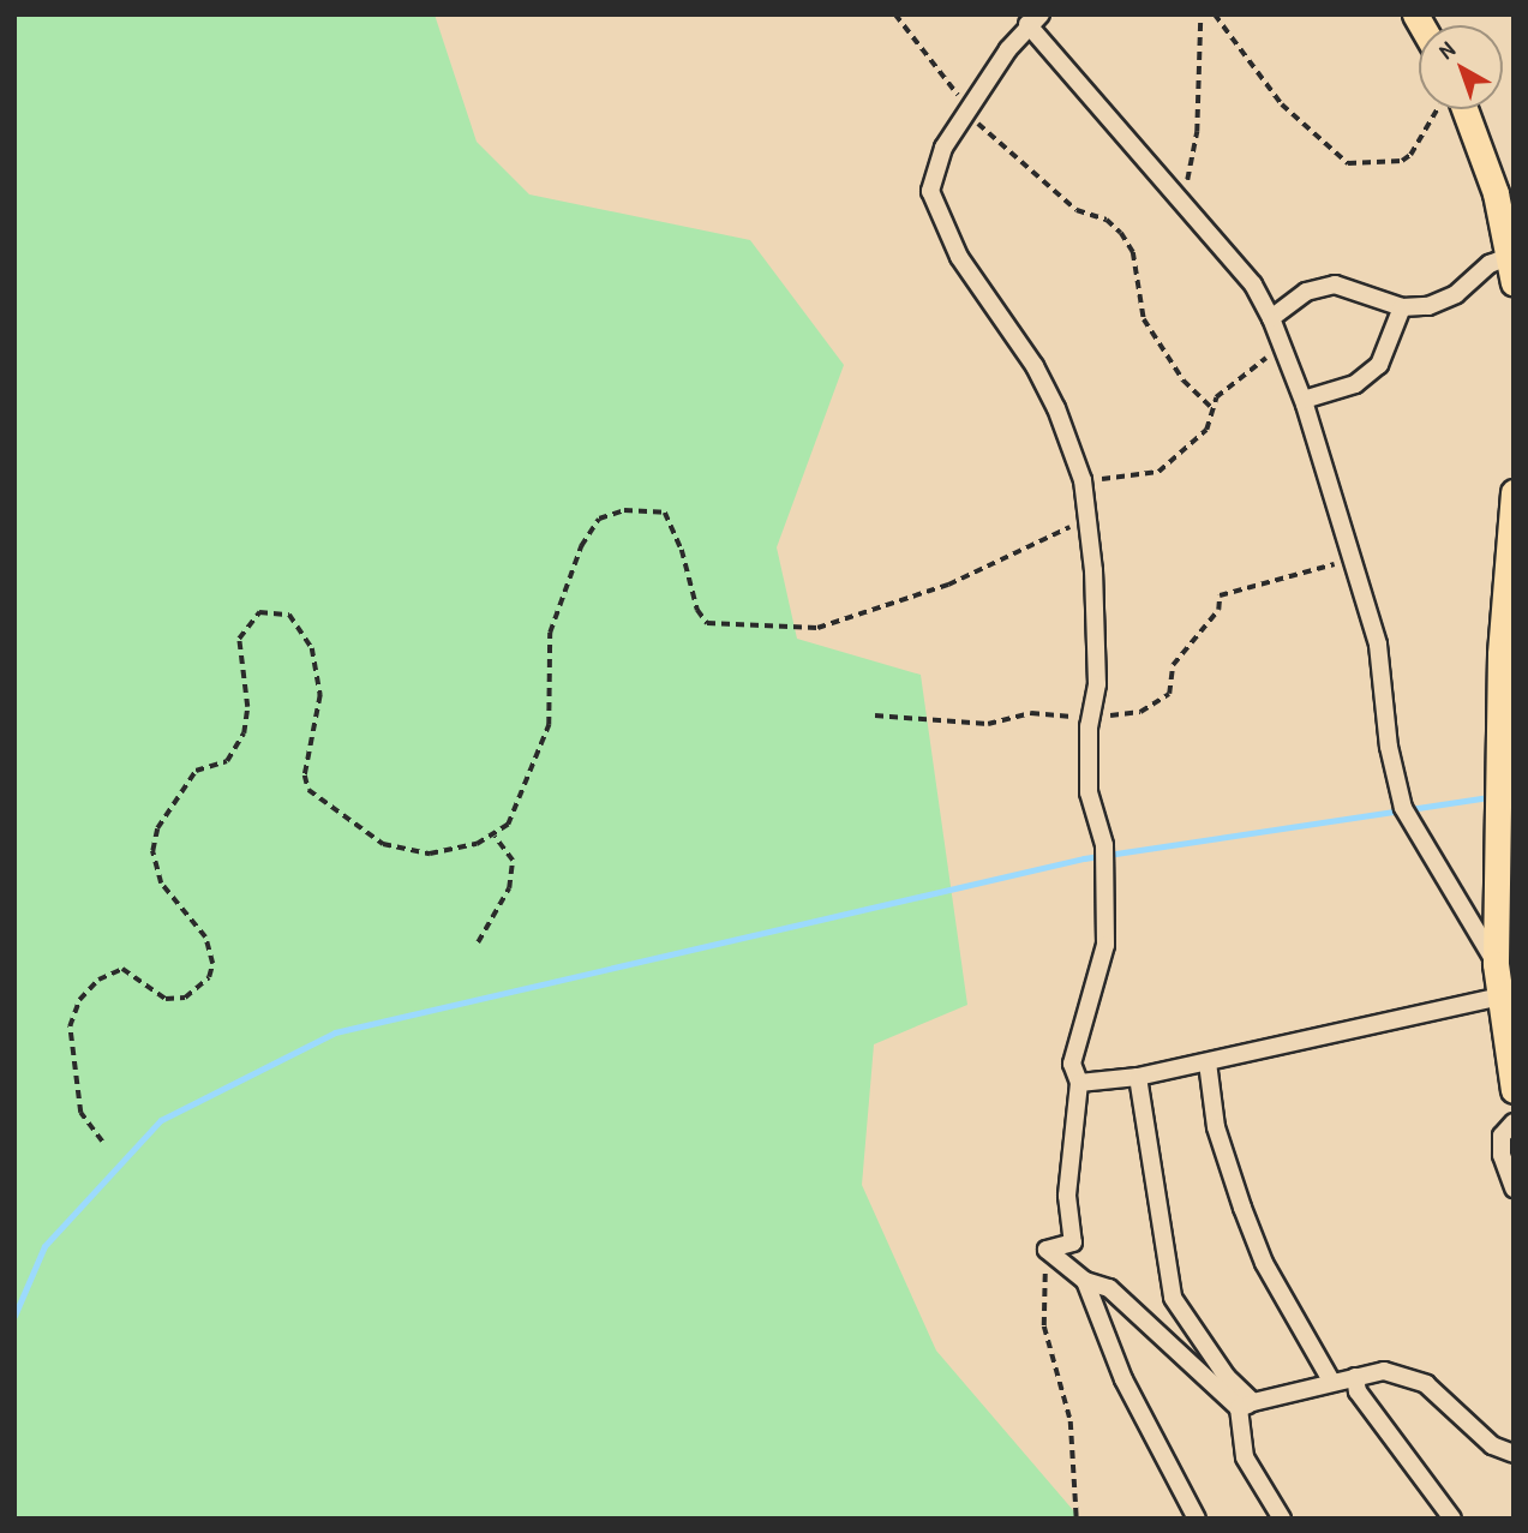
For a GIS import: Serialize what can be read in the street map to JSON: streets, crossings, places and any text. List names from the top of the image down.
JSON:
{
  "north": "top left"
}
